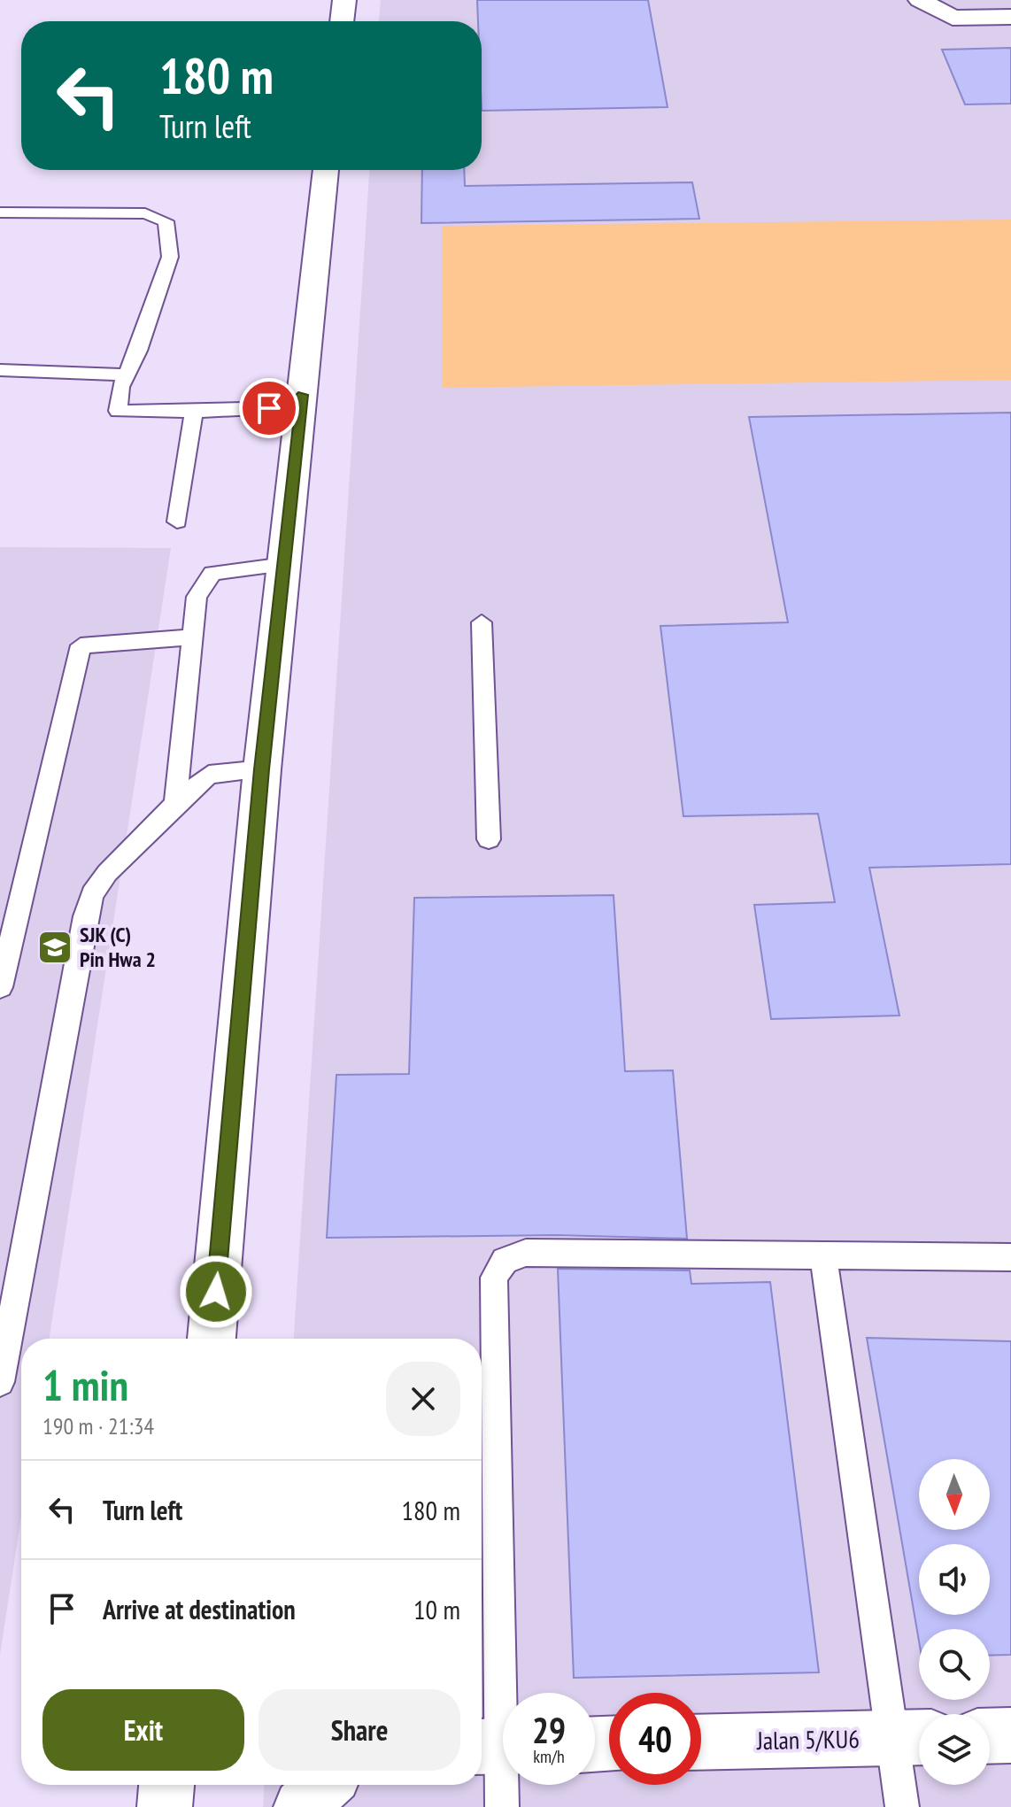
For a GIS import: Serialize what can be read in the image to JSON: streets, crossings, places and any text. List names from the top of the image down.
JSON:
{
  "streets": {
    "street": ["Jalan 5/KU6"]
  },
  "places": {
    "school or university": ["SJK (C) Pin Hwa 2"]
  },
  "north": "bottom",
  "page": {
    "turn": ["180 m", "Turn left"],
    "heading": ["1 min", "190 m · 21:34"],
    "list": [
      {
        "name": "Turn left",
        "value": "180 m"
      },
      {
        "name": "Arrive at destination",
        "value": "10 m"
      }
    ],
    "buttons": ["Exit", "Share"],
    "speed": "29 km/h",
    "limit": "40"
  }
}
